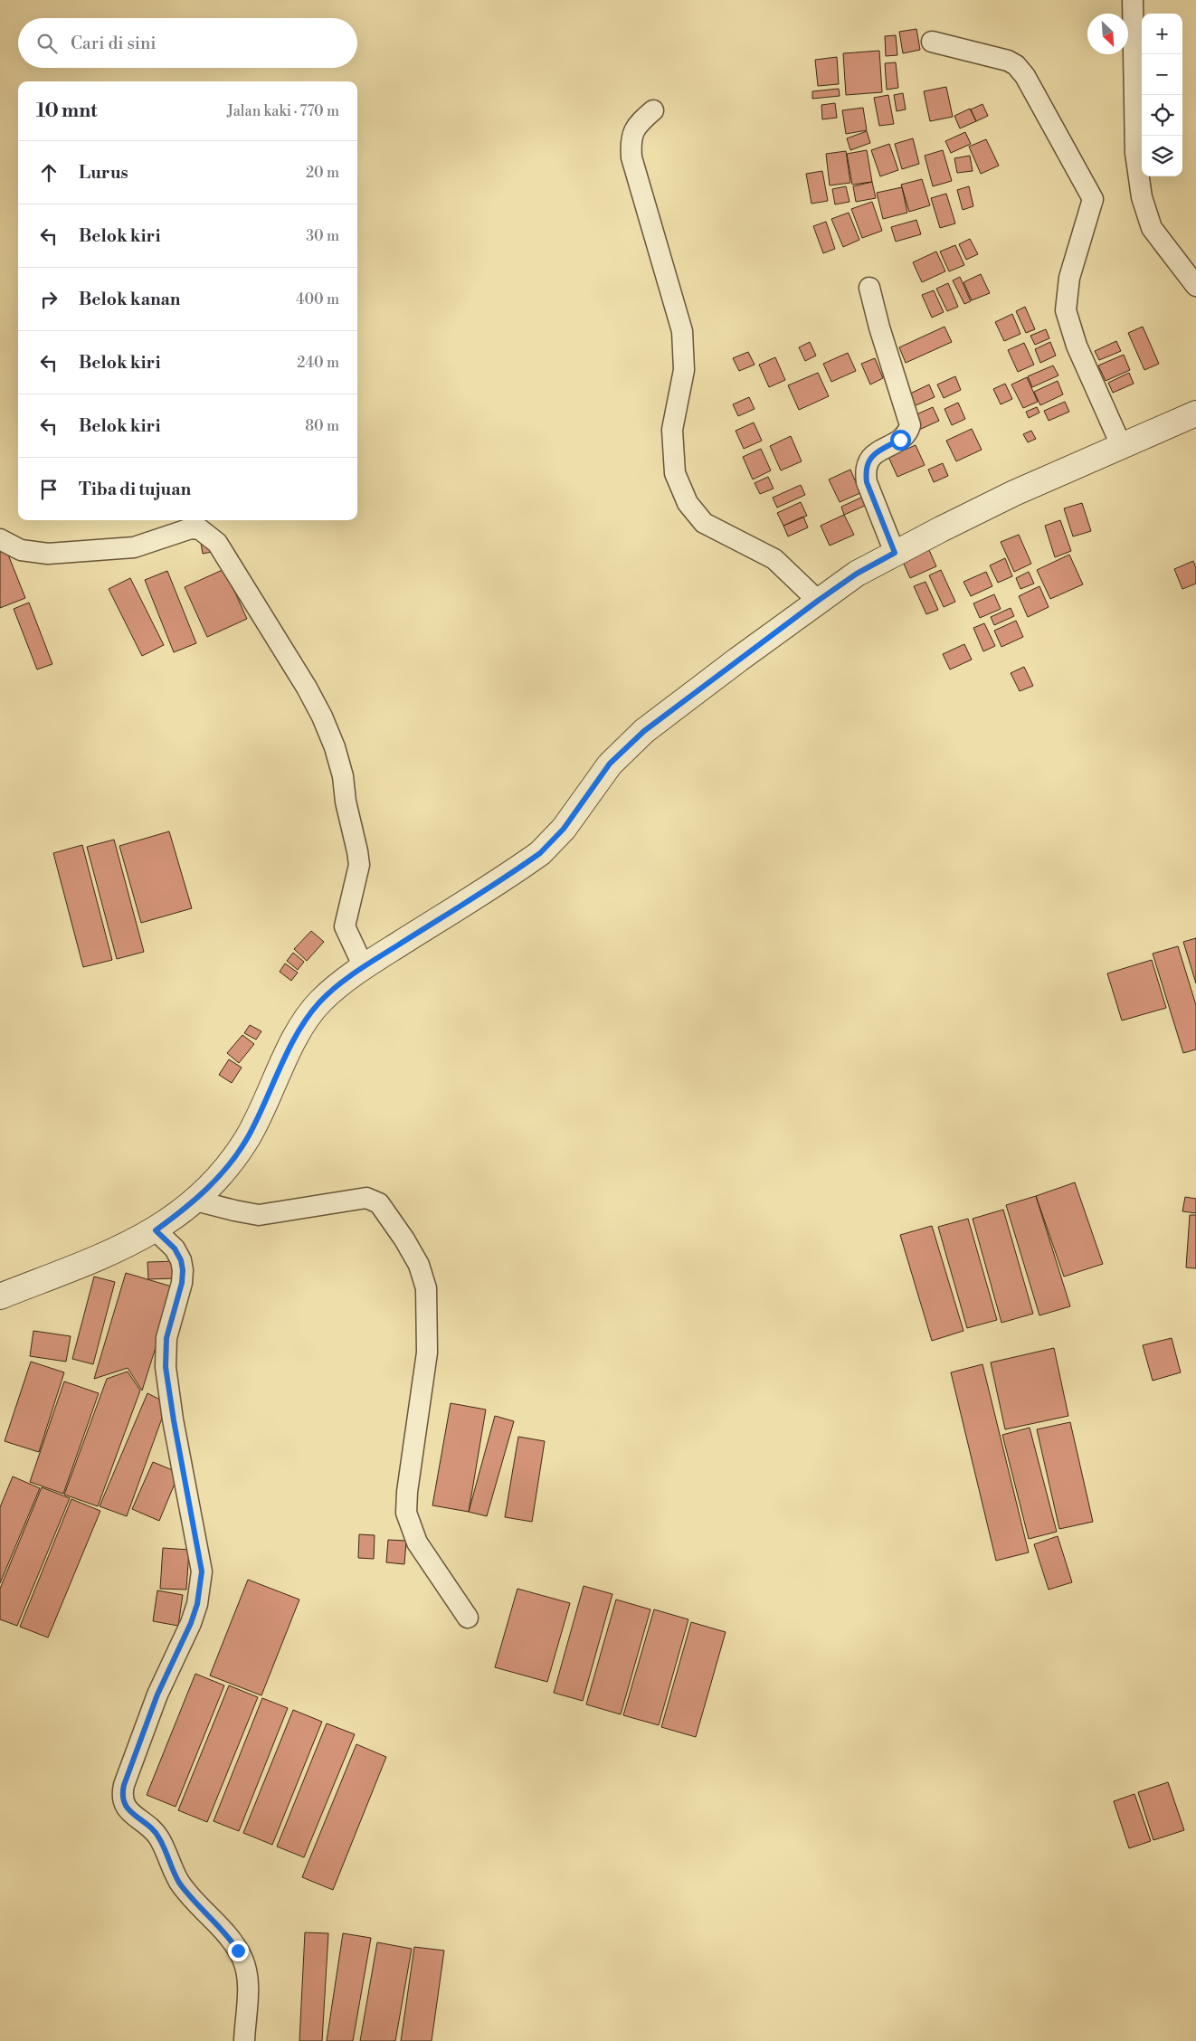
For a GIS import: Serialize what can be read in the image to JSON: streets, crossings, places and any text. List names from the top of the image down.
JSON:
{
  "north": "bottom right",
  "page": {
    "map_buttons": ["+", "−"],
    "search": "Cari di sini",
    "heading": ["10 mnt", "Jalan kaki · 770 m"],
    "list": [
      ["Lurus", "20 m"],
      ["Belok kiri", "30 m"],
      ["Belok kanan", "400 m"],
      ["Belok kiri", "240 m"],
      ["Belok kiri", "80 m"],
      "Tiba di tujuan"
    ]
  }
}
